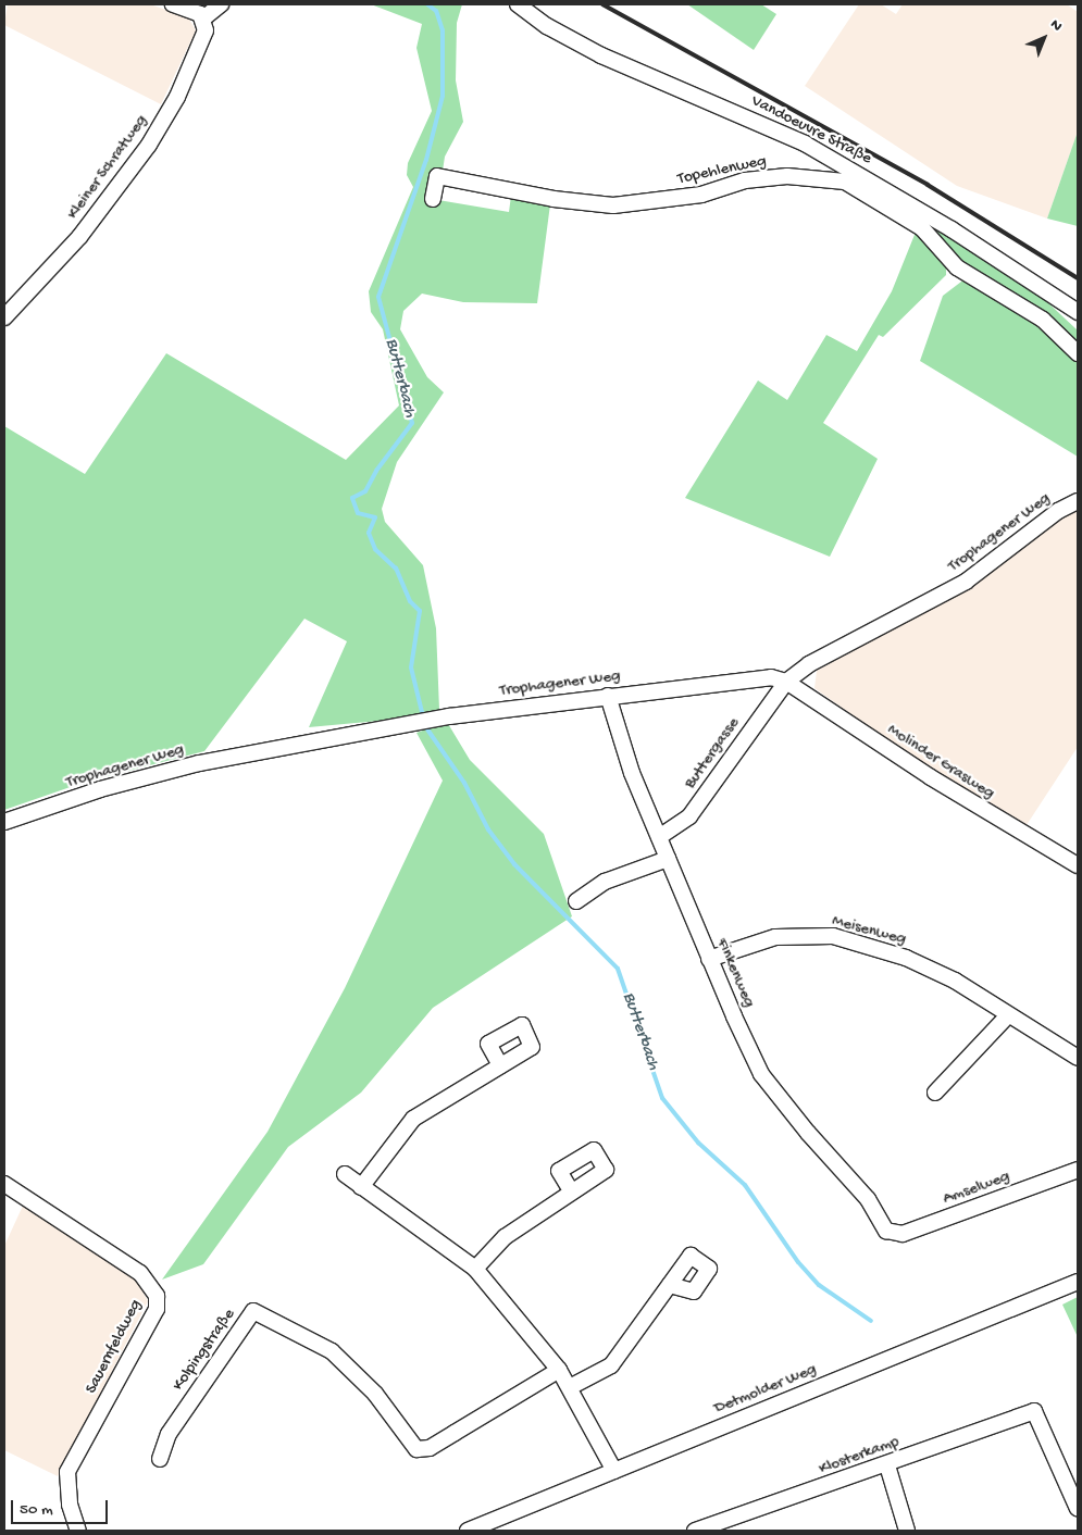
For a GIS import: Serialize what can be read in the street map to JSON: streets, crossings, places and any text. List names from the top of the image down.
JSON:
{
  "streets": {
    "street": [
      "Vandoeuvre Straße",
      "Kleiner Schratweg",
      "Topehlenweg",
      "Trophagener Weg",
      "Buttergasse",
      "Molinder Grasweg",
      "Meisenweg",
      "Finkenweg",
      "Amselweg",
      "Sauernfeldweg",
      "Kolpingstraße",
      "Detmolder Weg",
      "Klosterkamp"
    ]
  },
  "crossings": [
    ["Trophagener Weg", "Buttergasse"],
    ["Trophagener Weg", "Molinder Grasweg"],
    ["Trophagener Weg", "Finkenweg"],
    ["Buttergasse", "Molinder Grasweg"],
    ["Buttergasse", "Finkenweg"],
    ["Meisenweg", "Finkenweg"],
    ["Finkenweg", "Amselweg"]
  ],
  "water": ["Butterbach"],
  "scale_bar": "50 m",
  "north": "top right"
}
